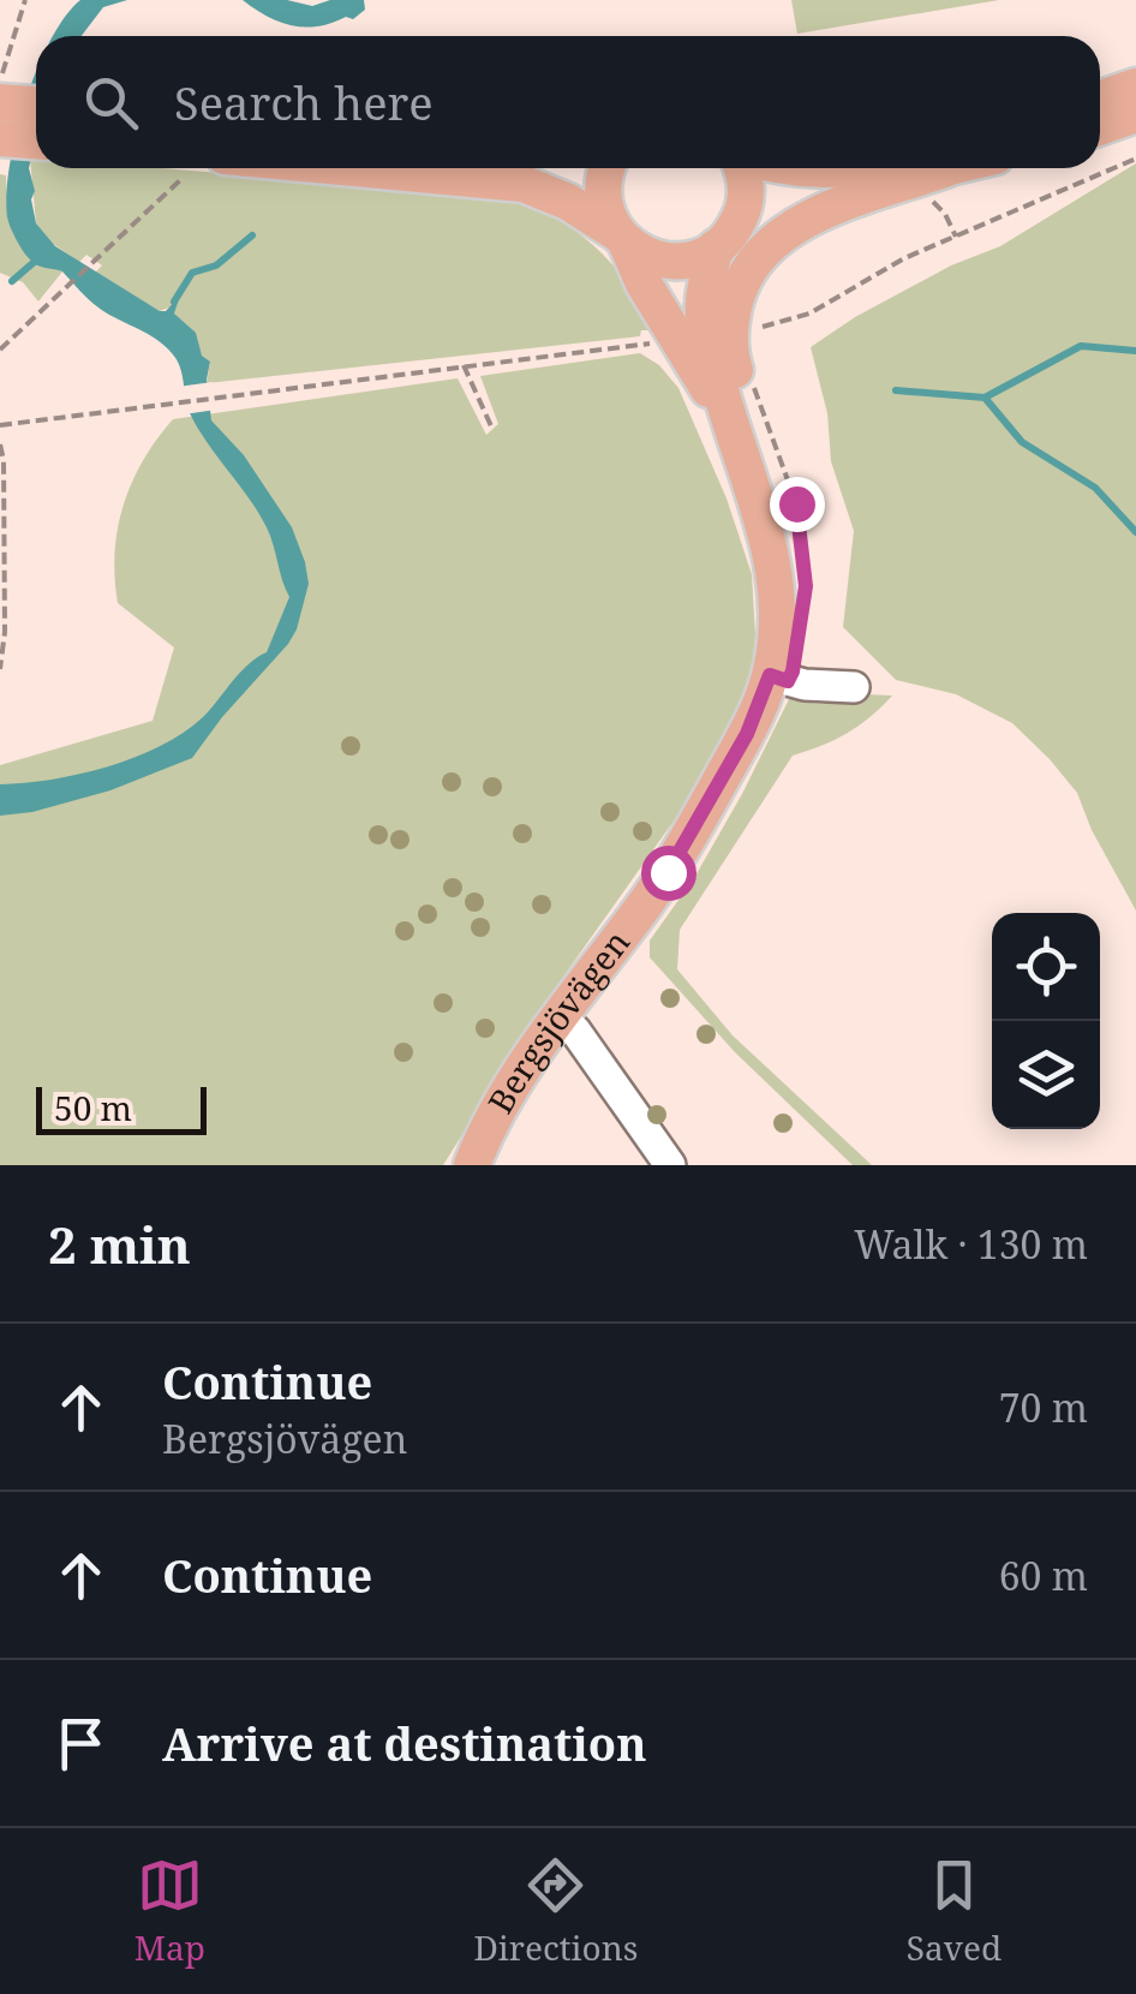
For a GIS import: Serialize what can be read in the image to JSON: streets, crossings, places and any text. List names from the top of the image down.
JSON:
{
  "streets": {
    "main road": ["Bergsjövägen"]
  },
  "scale_bar": "50 m",
  "page": {
    "search": "Search here",
    "scale": "50 m",
    "heading": ["2 min", "Walk · 130 m"],
    "list": [
      ["Continue", "Bergsjövägen", "70 m"],
      ["Continue", "60 m"],
      "Arrive at destination"
    ],
    "nav": ["Map", "Directions", "Saved"]
  }
}
